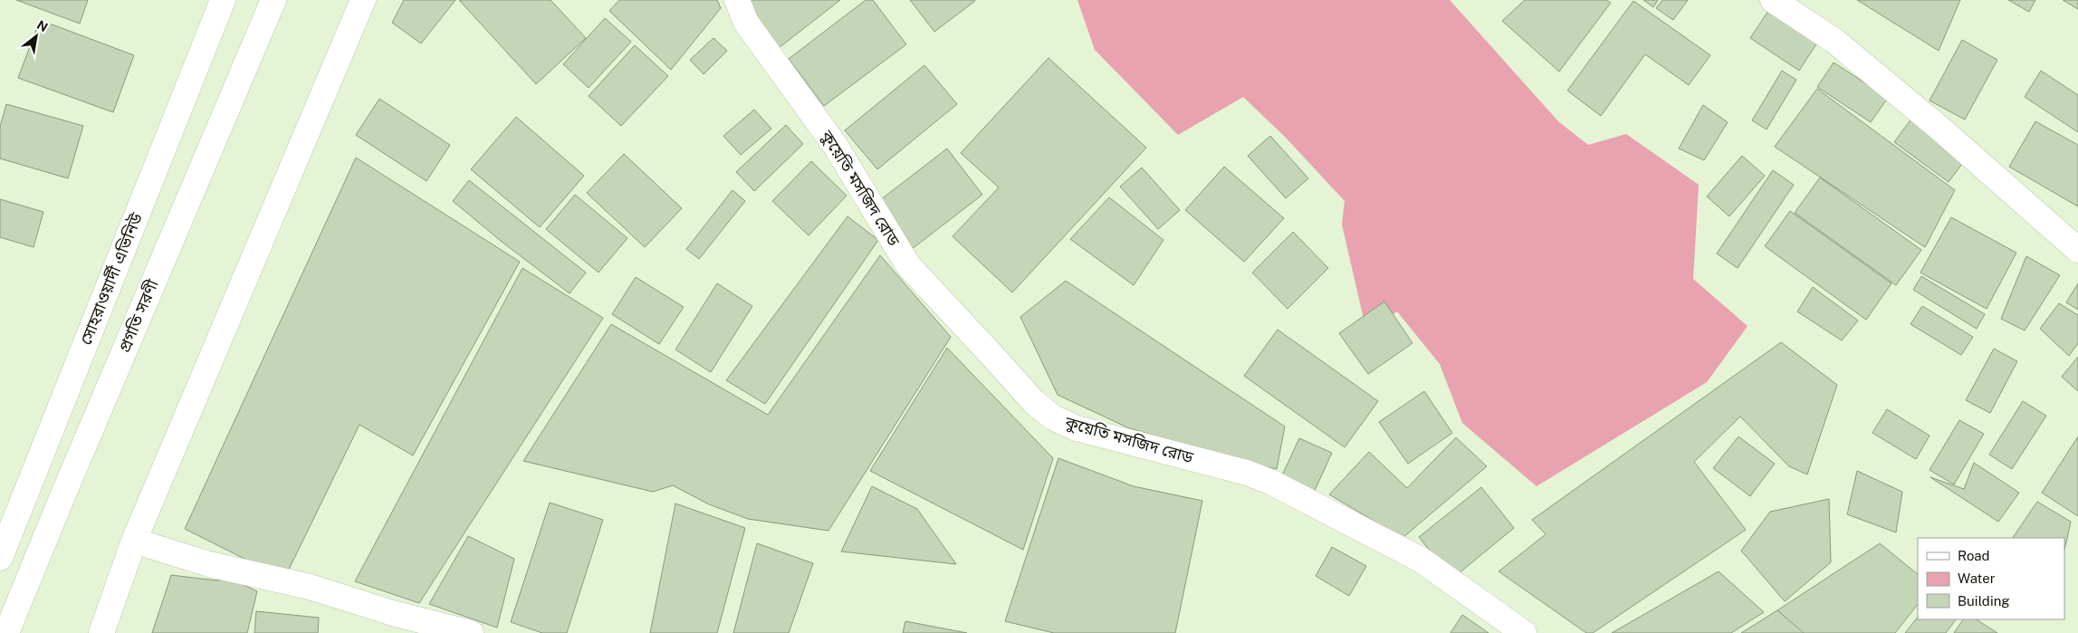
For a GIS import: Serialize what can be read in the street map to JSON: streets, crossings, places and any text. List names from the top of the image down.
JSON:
{
  "streets": {
    "street": ["কুয়েতি মসজিদ রোড", "সোহরাওয়ার্দী এভিনিউ", "প্রগতি সরণী"]
  },
  "legend": ["Road", "Water", "Building"],
  "north": "top right"
}
